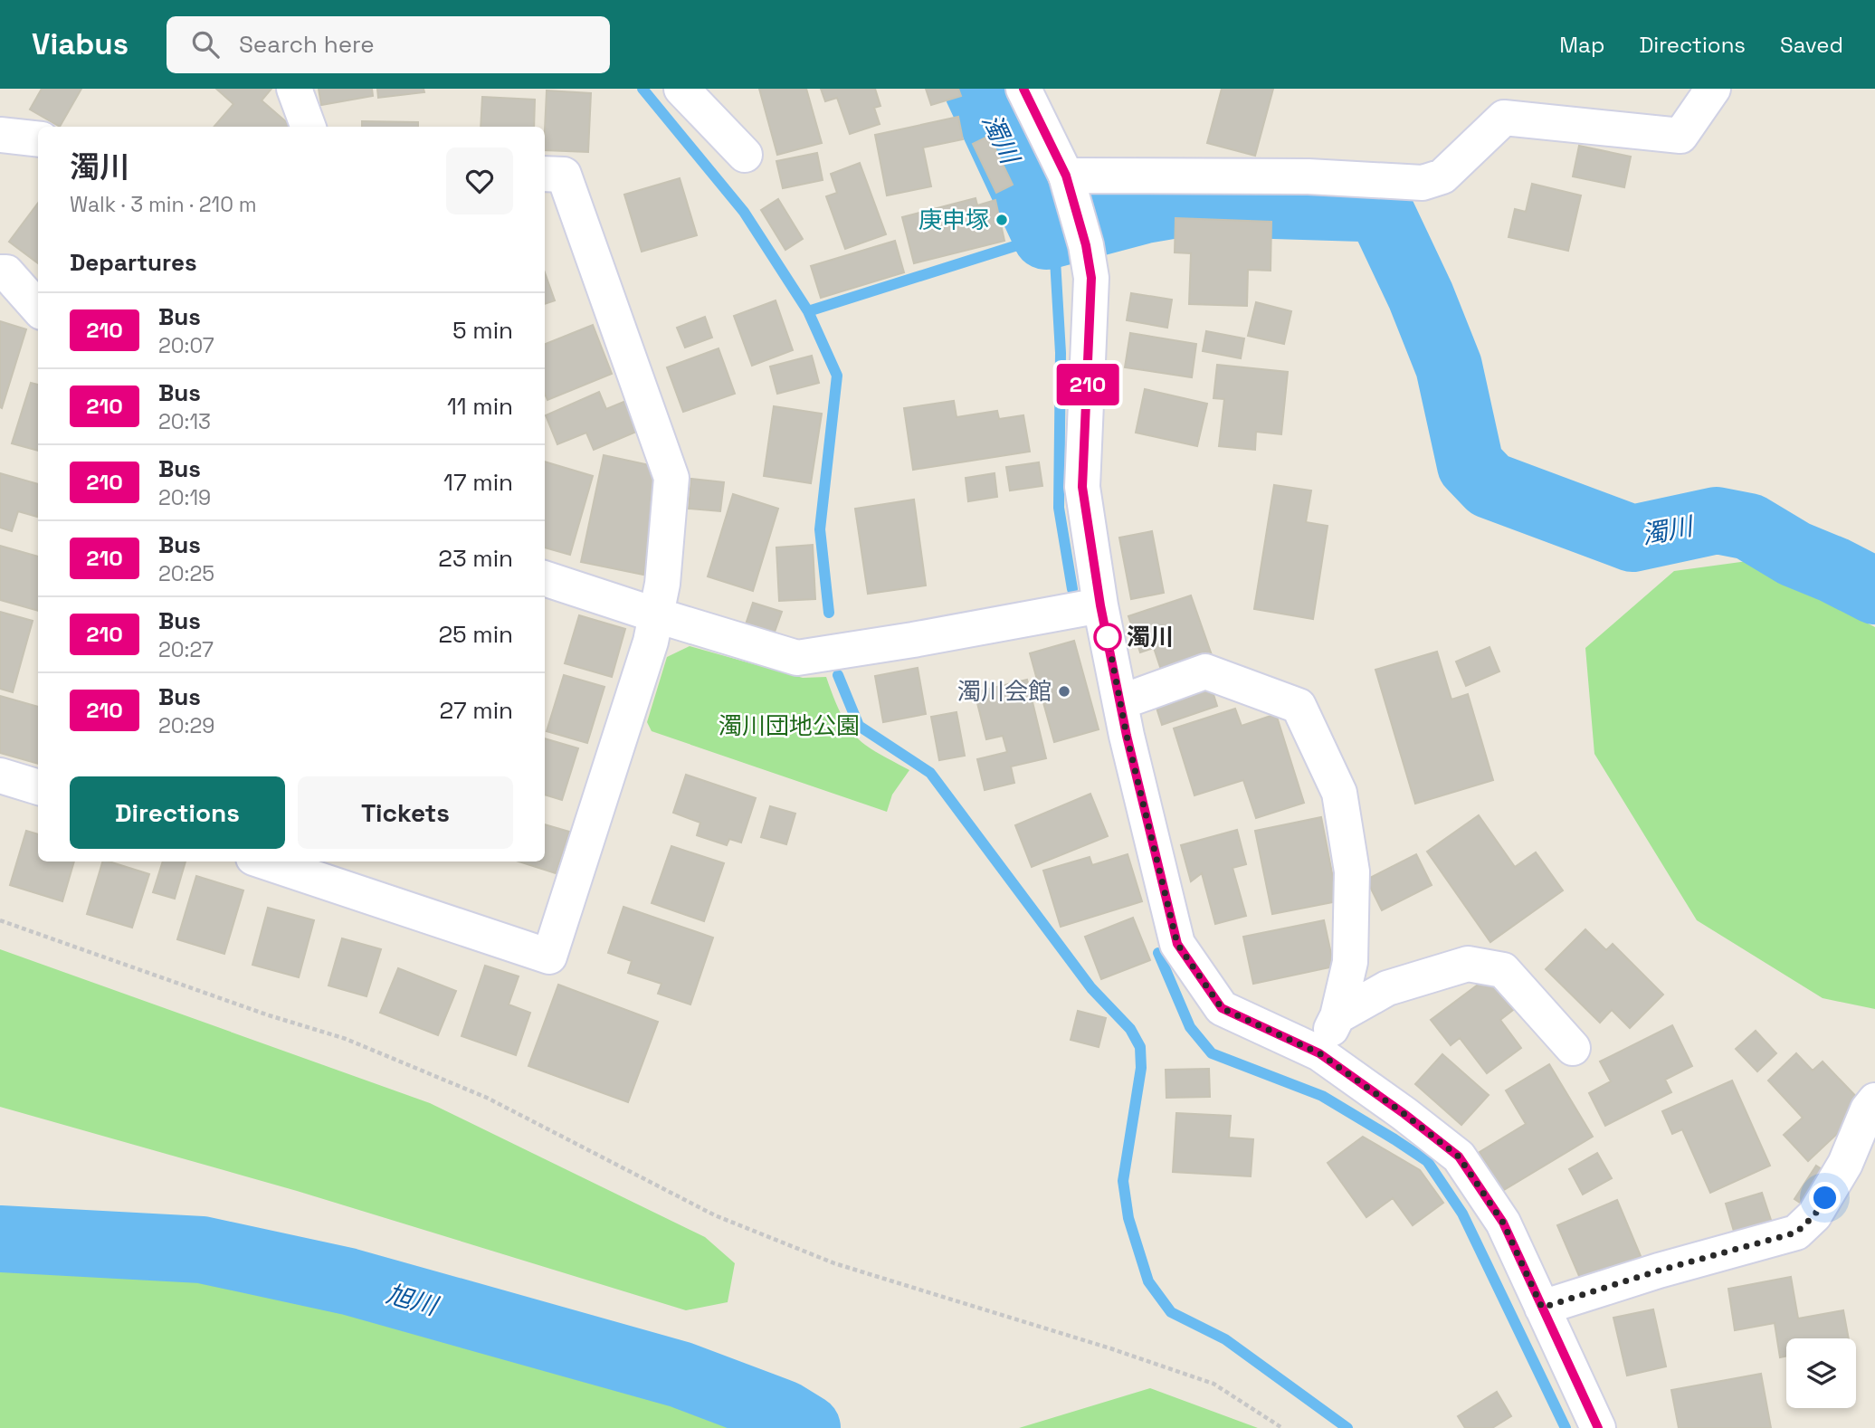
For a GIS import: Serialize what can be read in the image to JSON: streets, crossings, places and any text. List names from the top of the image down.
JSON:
{
  "water": ["濁川", "旭川"],
  "parks": ["濁川団地公園"],
  "places": ["庚申塚", "濁川", "濁川会館"],
  "lines": ["bus line 210"],
  "page": {
    "header": "Viabus",
    "search": "Search here",
    "nav": ["Map", "Directions", "Saved"],
    "on_map": "210",
    "heading": [
      ["濁川", "Walk · 3 min · 210 m"],
      "Departures"
    ],
    "list": [
      {
        "mark": "210",
        "name": "Bus",
        "note": "20:07",
        "value": "5 min"
      },
      {
        "mark": "210",
        "name": "Bus",
        "note": "20:13",
        "value": "11 min"
      },
      {
        "mark": "210",
        "name": "Bus",
        "note": "20:19",
        "value": "17 min"
      },
      {
        "mark": "210",
        "name": "Bus",
        "note": "20:25",
        "value": "23 min"
      },
      {
        "mark": "210",
        "name": "Bus",
        "note": "20:27",
        "value": "25 min"
      },
      {
        "mark": "210",
        "name": "Bus",
        "note": "20:29",
        "value": "27 min"
      }
    ],
    "buttons": ["Directions", "Tickets"]
  }
}
